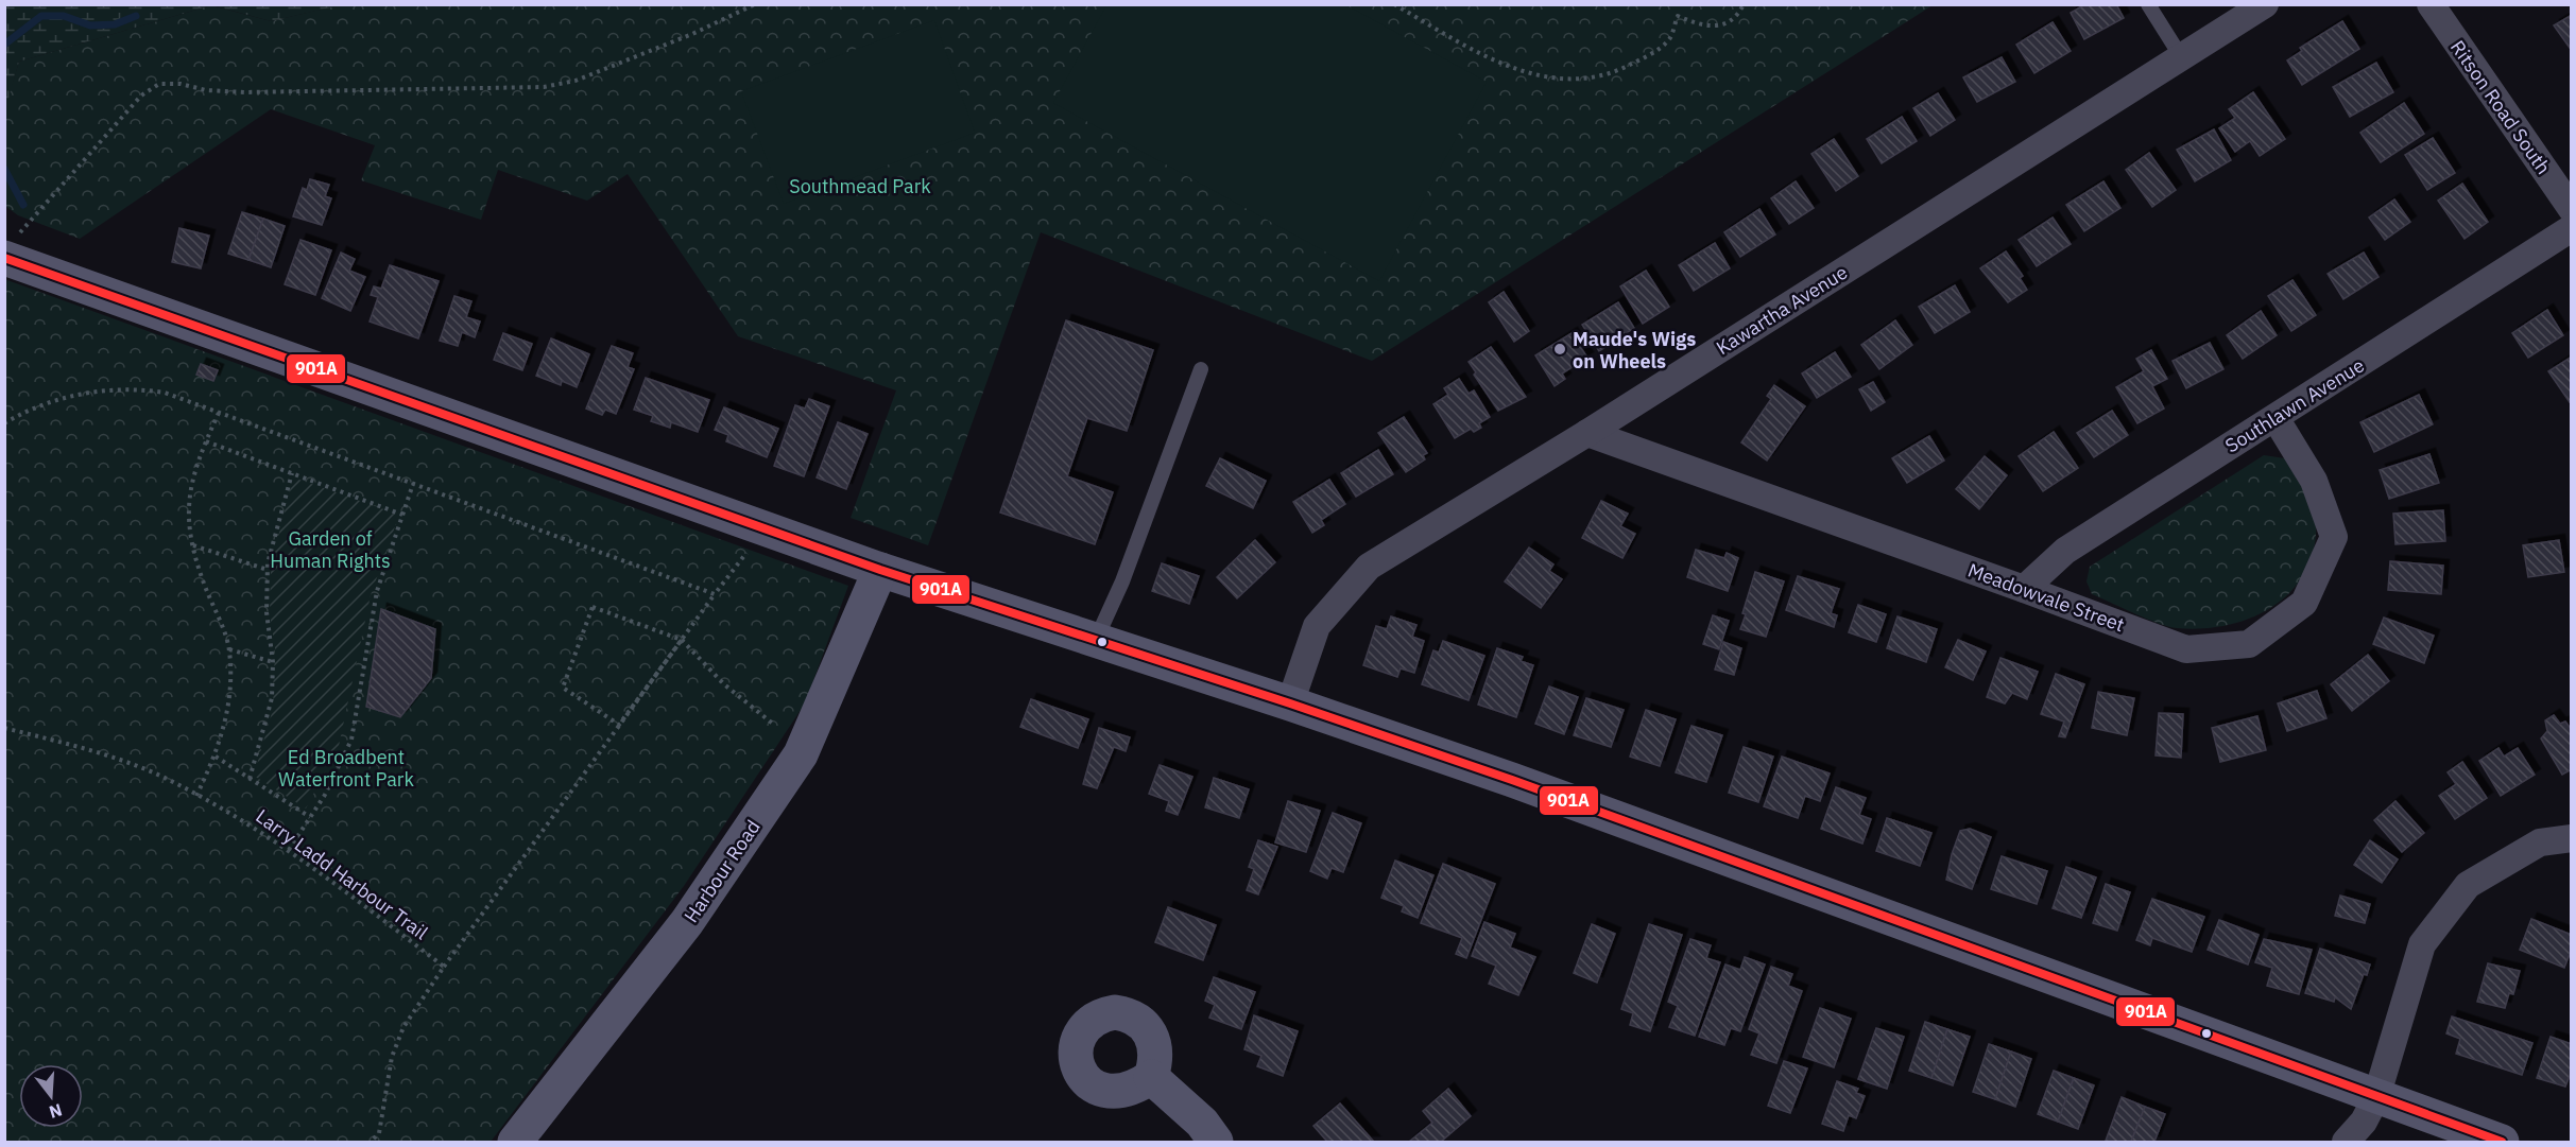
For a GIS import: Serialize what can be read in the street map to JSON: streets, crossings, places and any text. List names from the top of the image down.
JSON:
{
  "streets": {
    "street": [
      "Ritson Road South",
      "Kawartha Avenue",
      "Southlawn Avenue",
      "Meadowvale Street",
      "Harbour Road"
    ],
    "path": ["Larry Ladd Harbour Trail"]
  },
  "crossings": [
    ["Kawartha Avenue", "Meadowvale Street"],
    ["Southlawn Avenue", "Meadowvale Street"]
  ],
  "parks": ["Southmead Park", "Garden of Human Rights", "Ed Broadbent Waterfront Park"],
  "places": ["Maude's Wigs on Wheels"],
  "lines": ["transit line 901A"],
  "north": "bottom"
}
